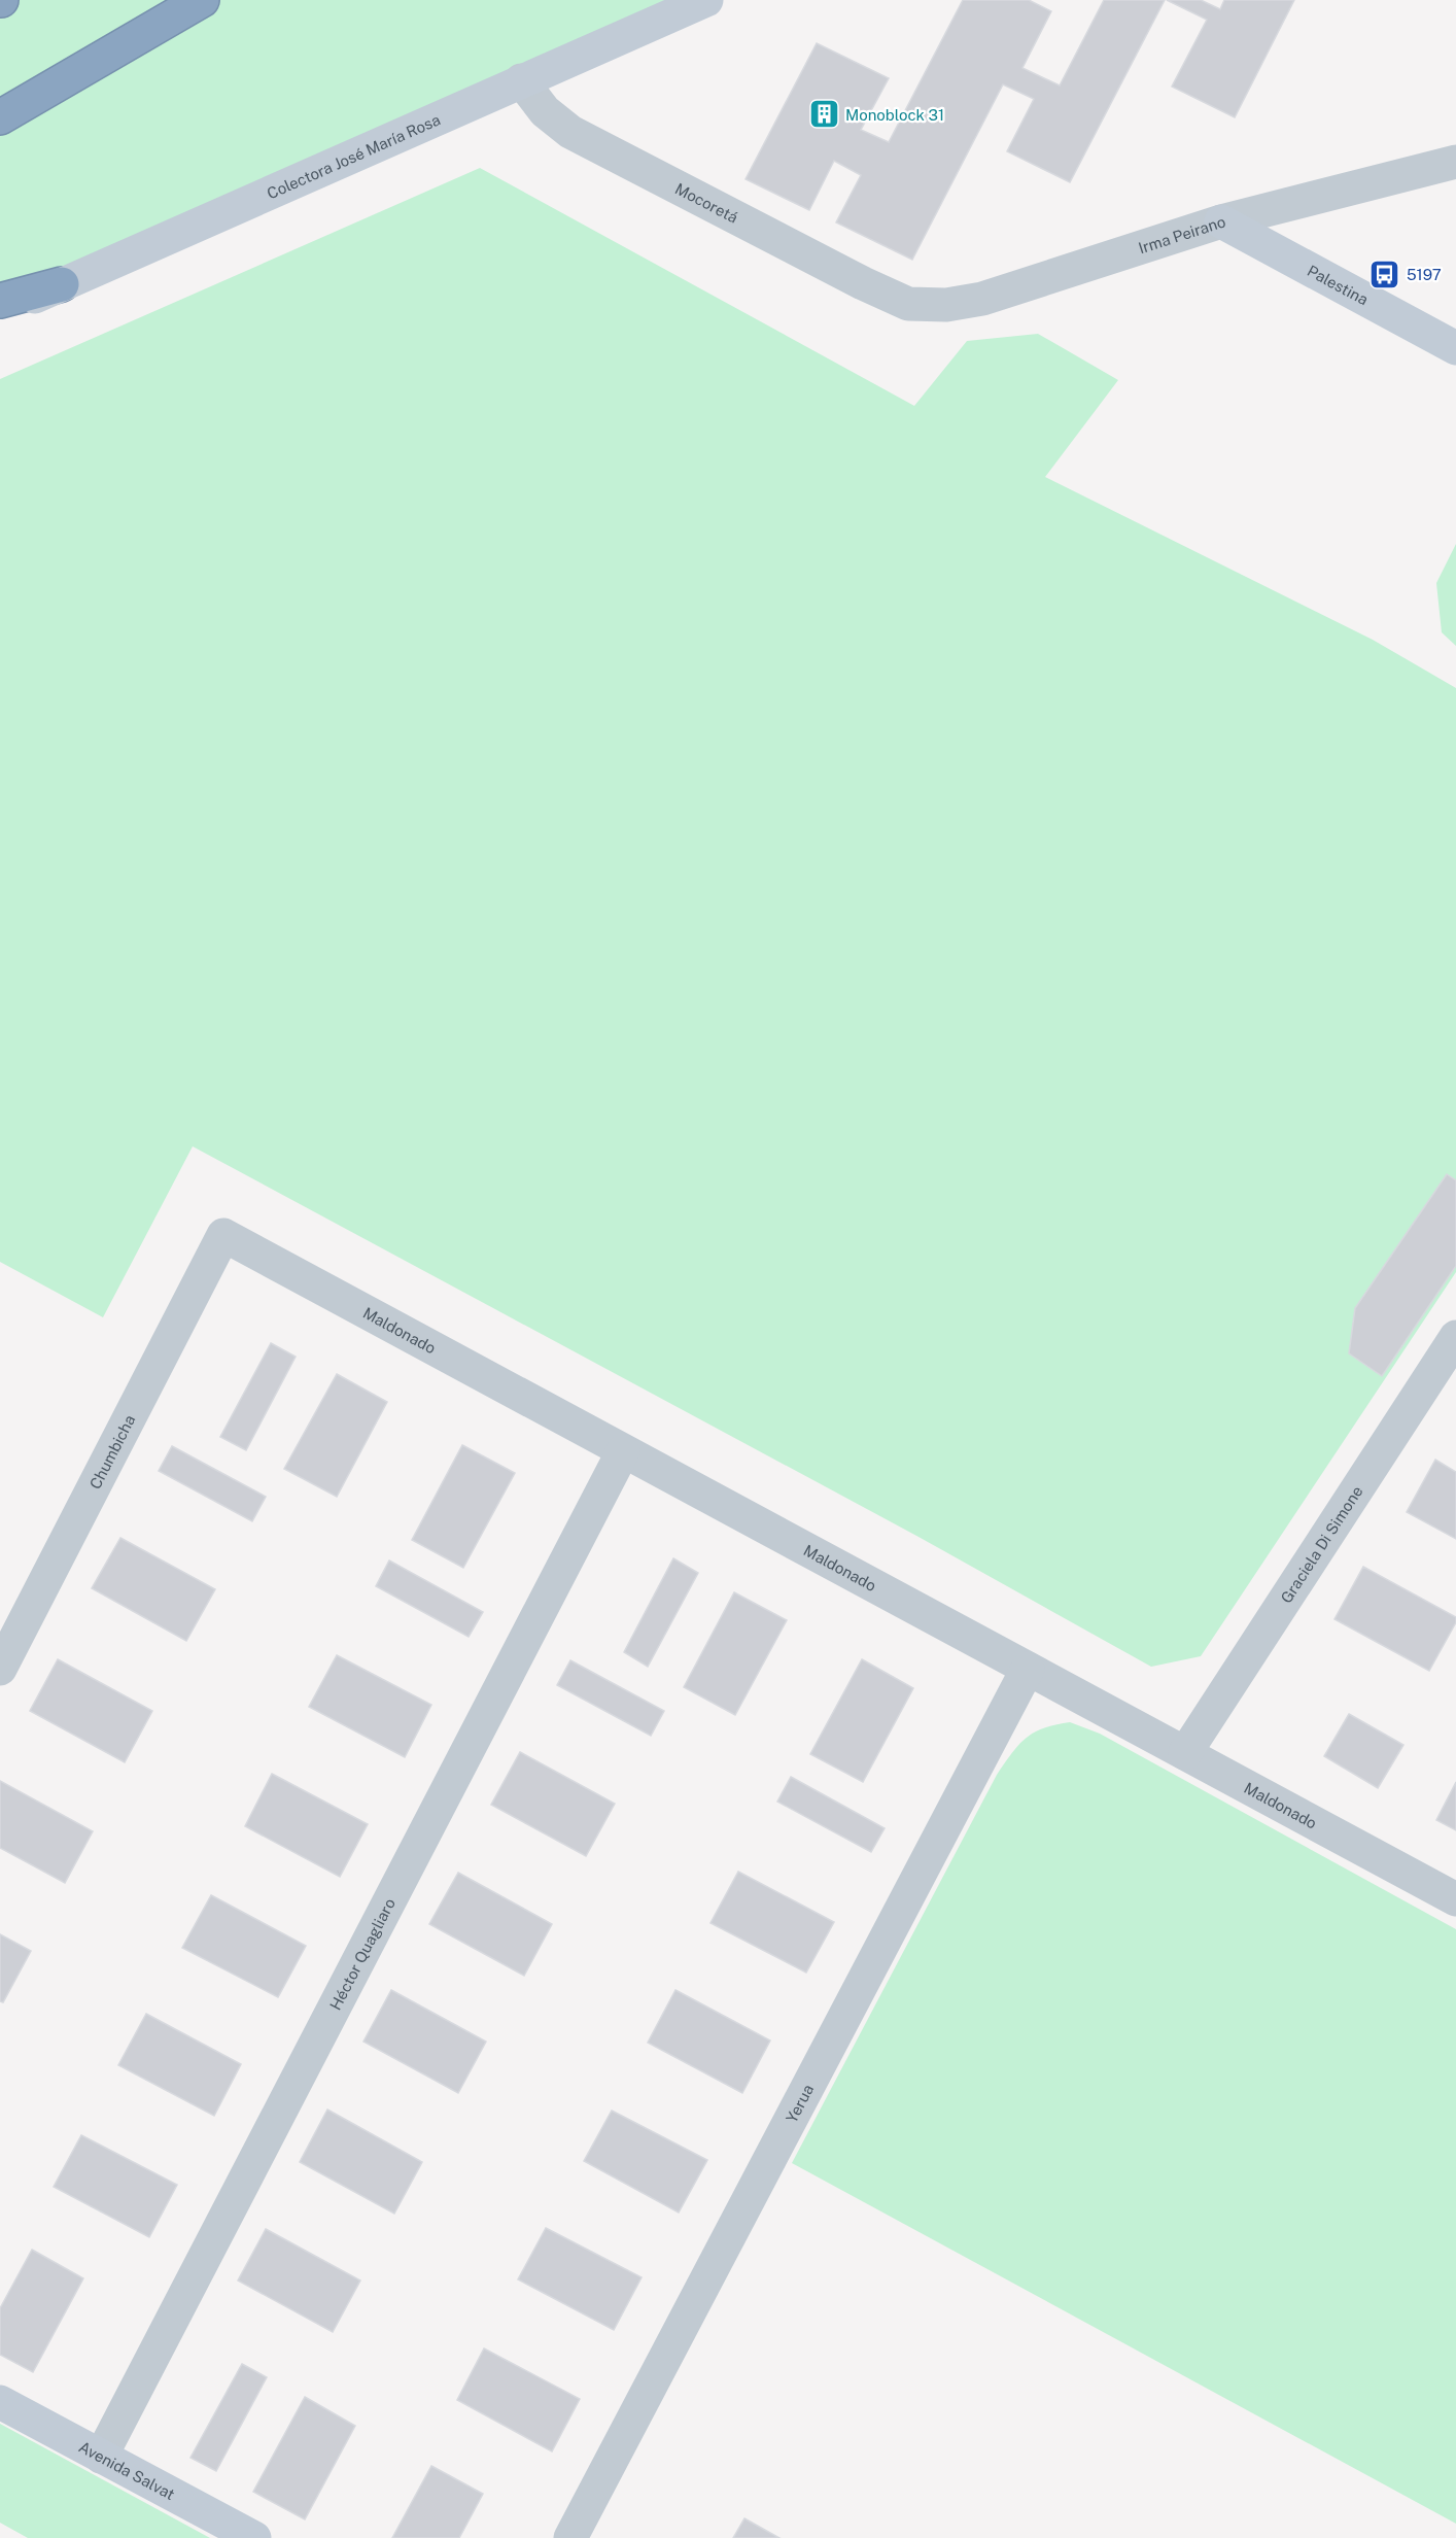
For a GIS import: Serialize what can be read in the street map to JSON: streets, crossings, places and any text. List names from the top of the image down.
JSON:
{
  "streets": {
    "main road": ["Colectora José María Rosa", "Palestina", "Avenida Salvat"],
    "street": [
      "Mocoretá",
      "Irma Peirano",
      "Maldonado",
      "Chumbicha",
      "Graciela Di Simone",
      "Héctor Quagliaro",
      "Yerua"
    ]
  },
  "crossings": [
    ["Colectora José María Rosa", "Mocoretá"],
    ["Mocoretá", "Irma Peirano"],
    ["Irma Peirano", "Palestina"],
    ["Maldonado", "Chumbicha"],
    ["Maldonado", "Graciela Di Simone"],
    ["Maldonado", "Héctor Quagliaro"],
    ["Maldonado", "Yerua"],
    ["Héctor Quagliaro", "Avenida Salvat"]
  ],
  "places": {
    "building": ["Monoblock 31"],
    "bus stop": ["5197"]
  }
}
